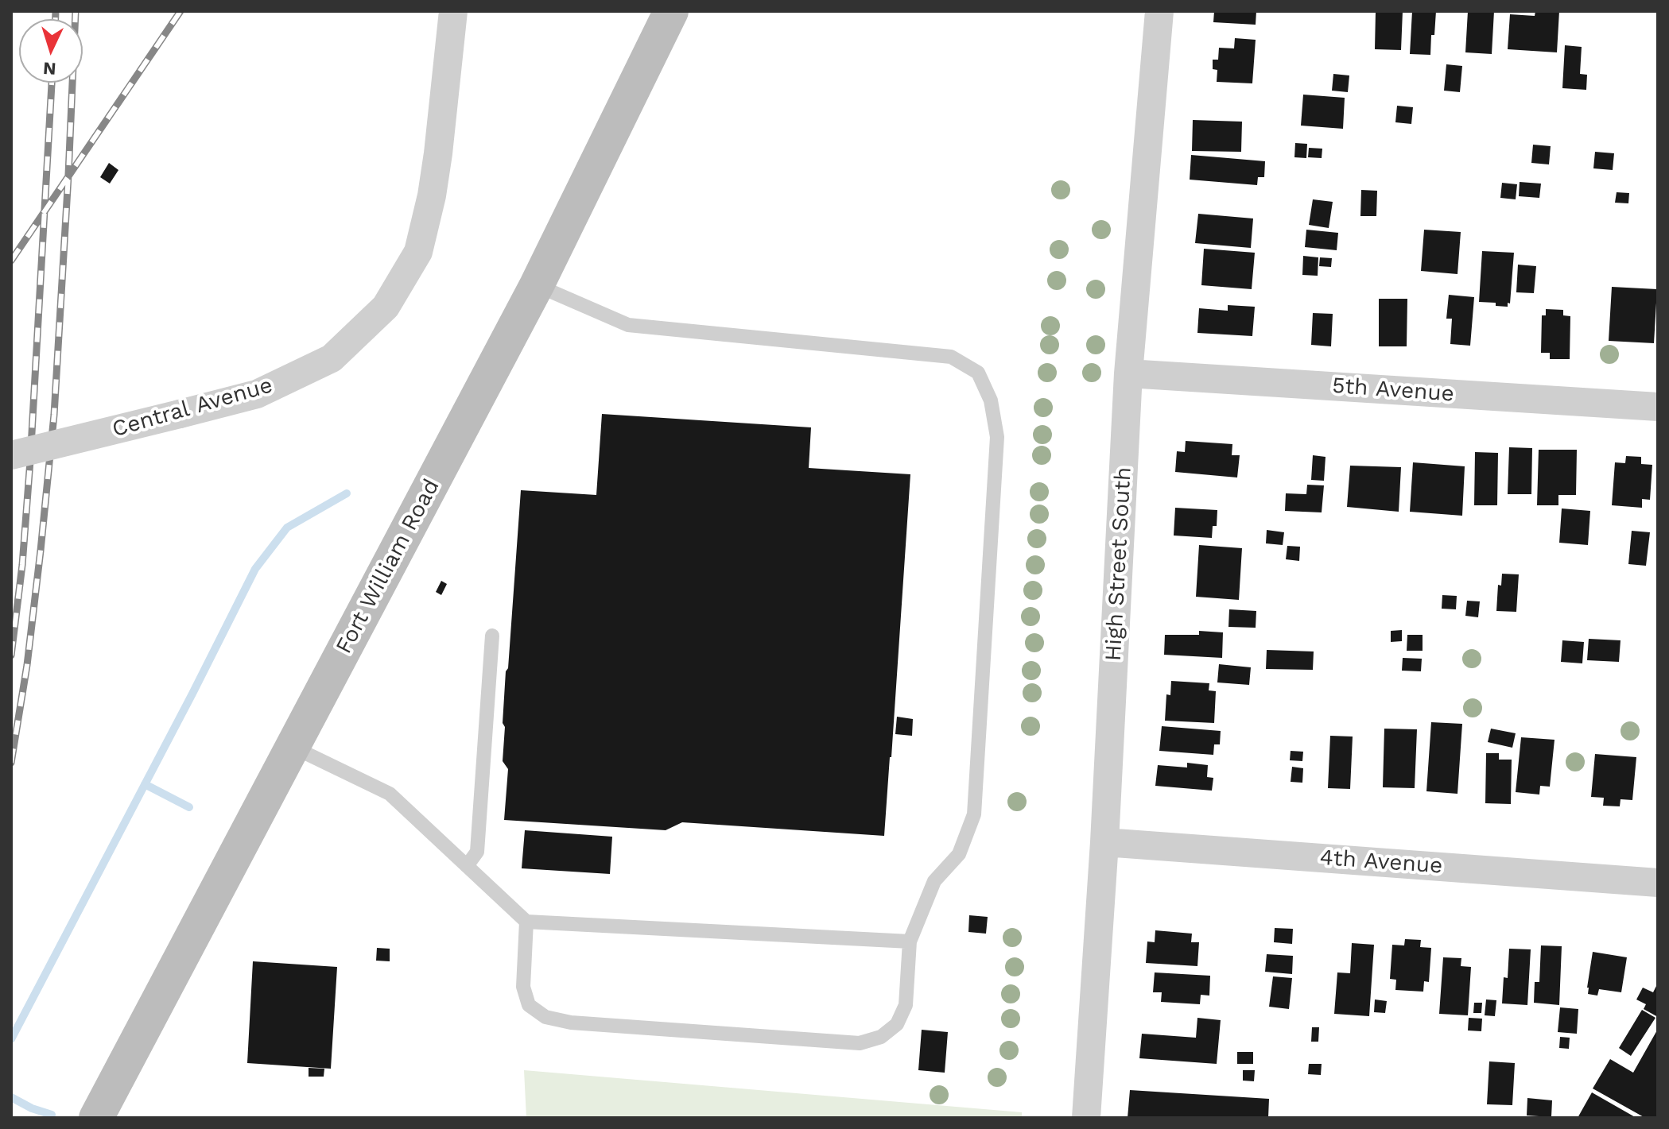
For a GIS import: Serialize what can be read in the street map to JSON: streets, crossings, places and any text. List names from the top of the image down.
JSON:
{
  "streets": {
    "main road": ["Fort William Road"],
    "street": [
      "5th Avenue",
      "Central Avenue",
      "High Street South",
      "4th Avenue"
    ]
  },
  "crossings": [
    ["5th Avenue", "High Street South"],
    ["High Street South", "4th Avenue"]
  ],
  "north": "bottom"
}
